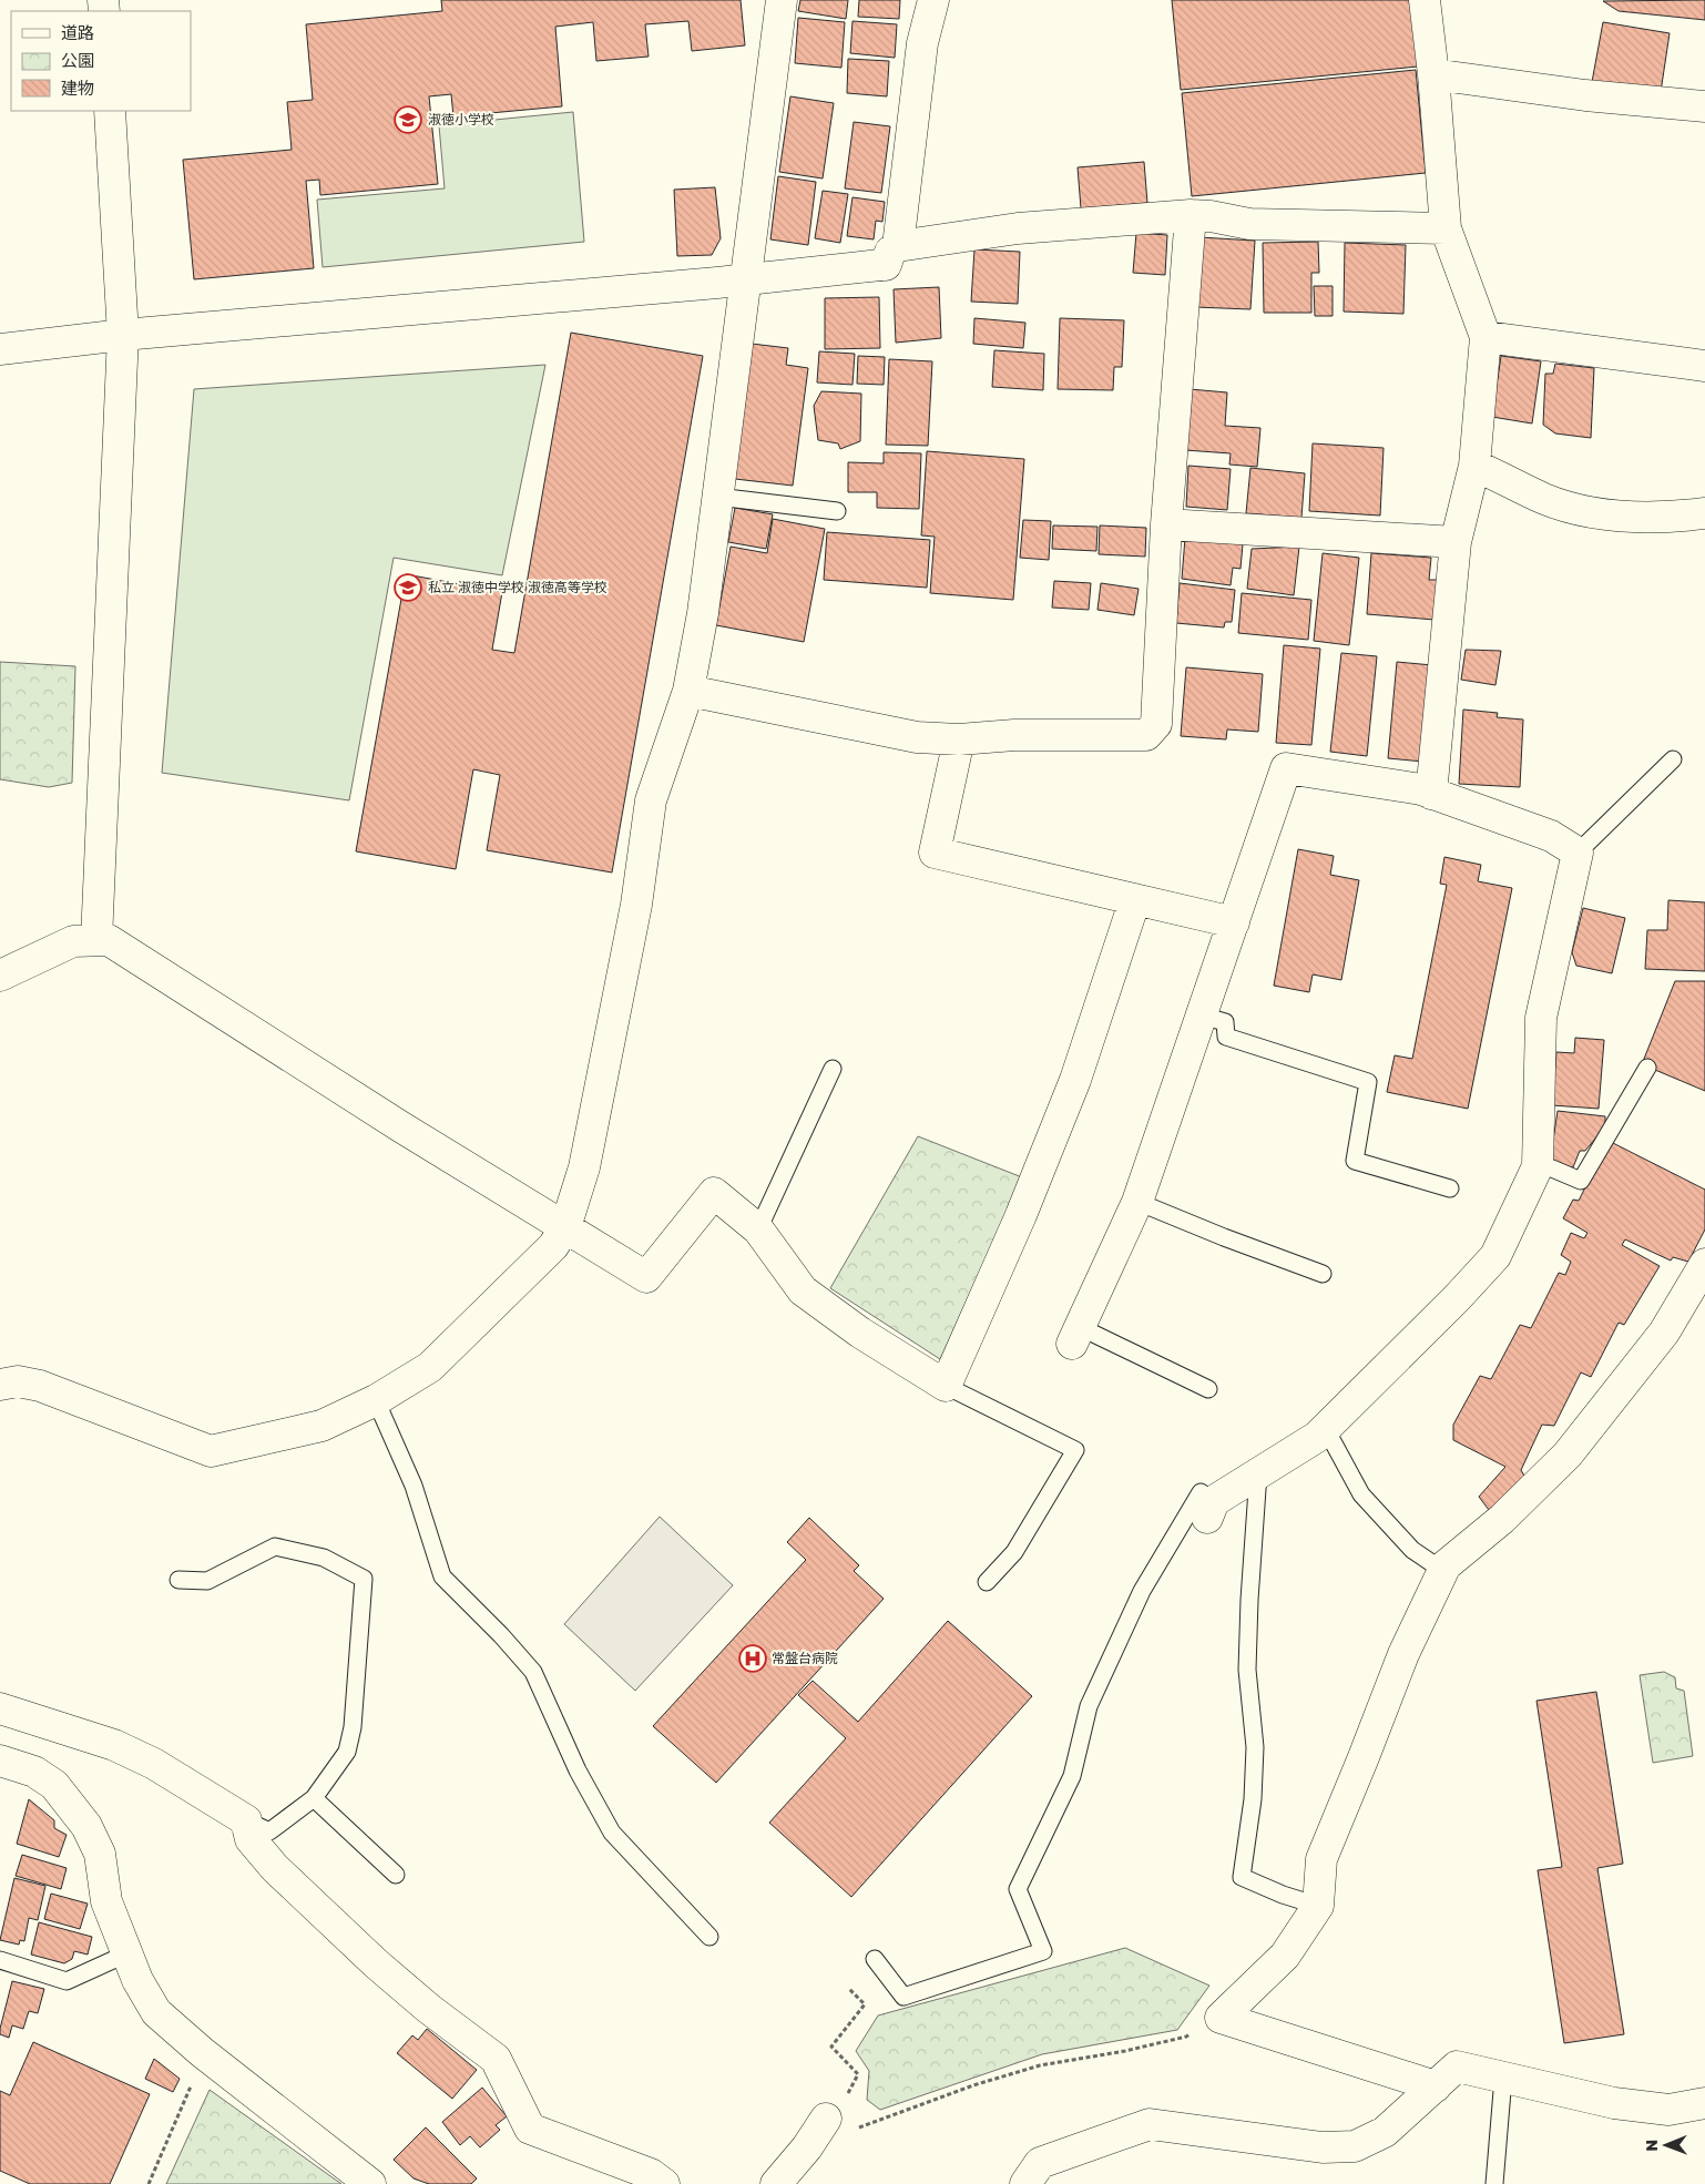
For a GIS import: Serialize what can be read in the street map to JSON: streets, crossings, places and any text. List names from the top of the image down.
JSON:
{
  "places": {
    "school or university": ["淑徳小学校", "私立 淑徳中学校 淑徳高等学校"],
    "hospital": ["常盤台病院"]
  },
  "legend": ["道路", "公園", "建物"],
  "north": "left"
}
